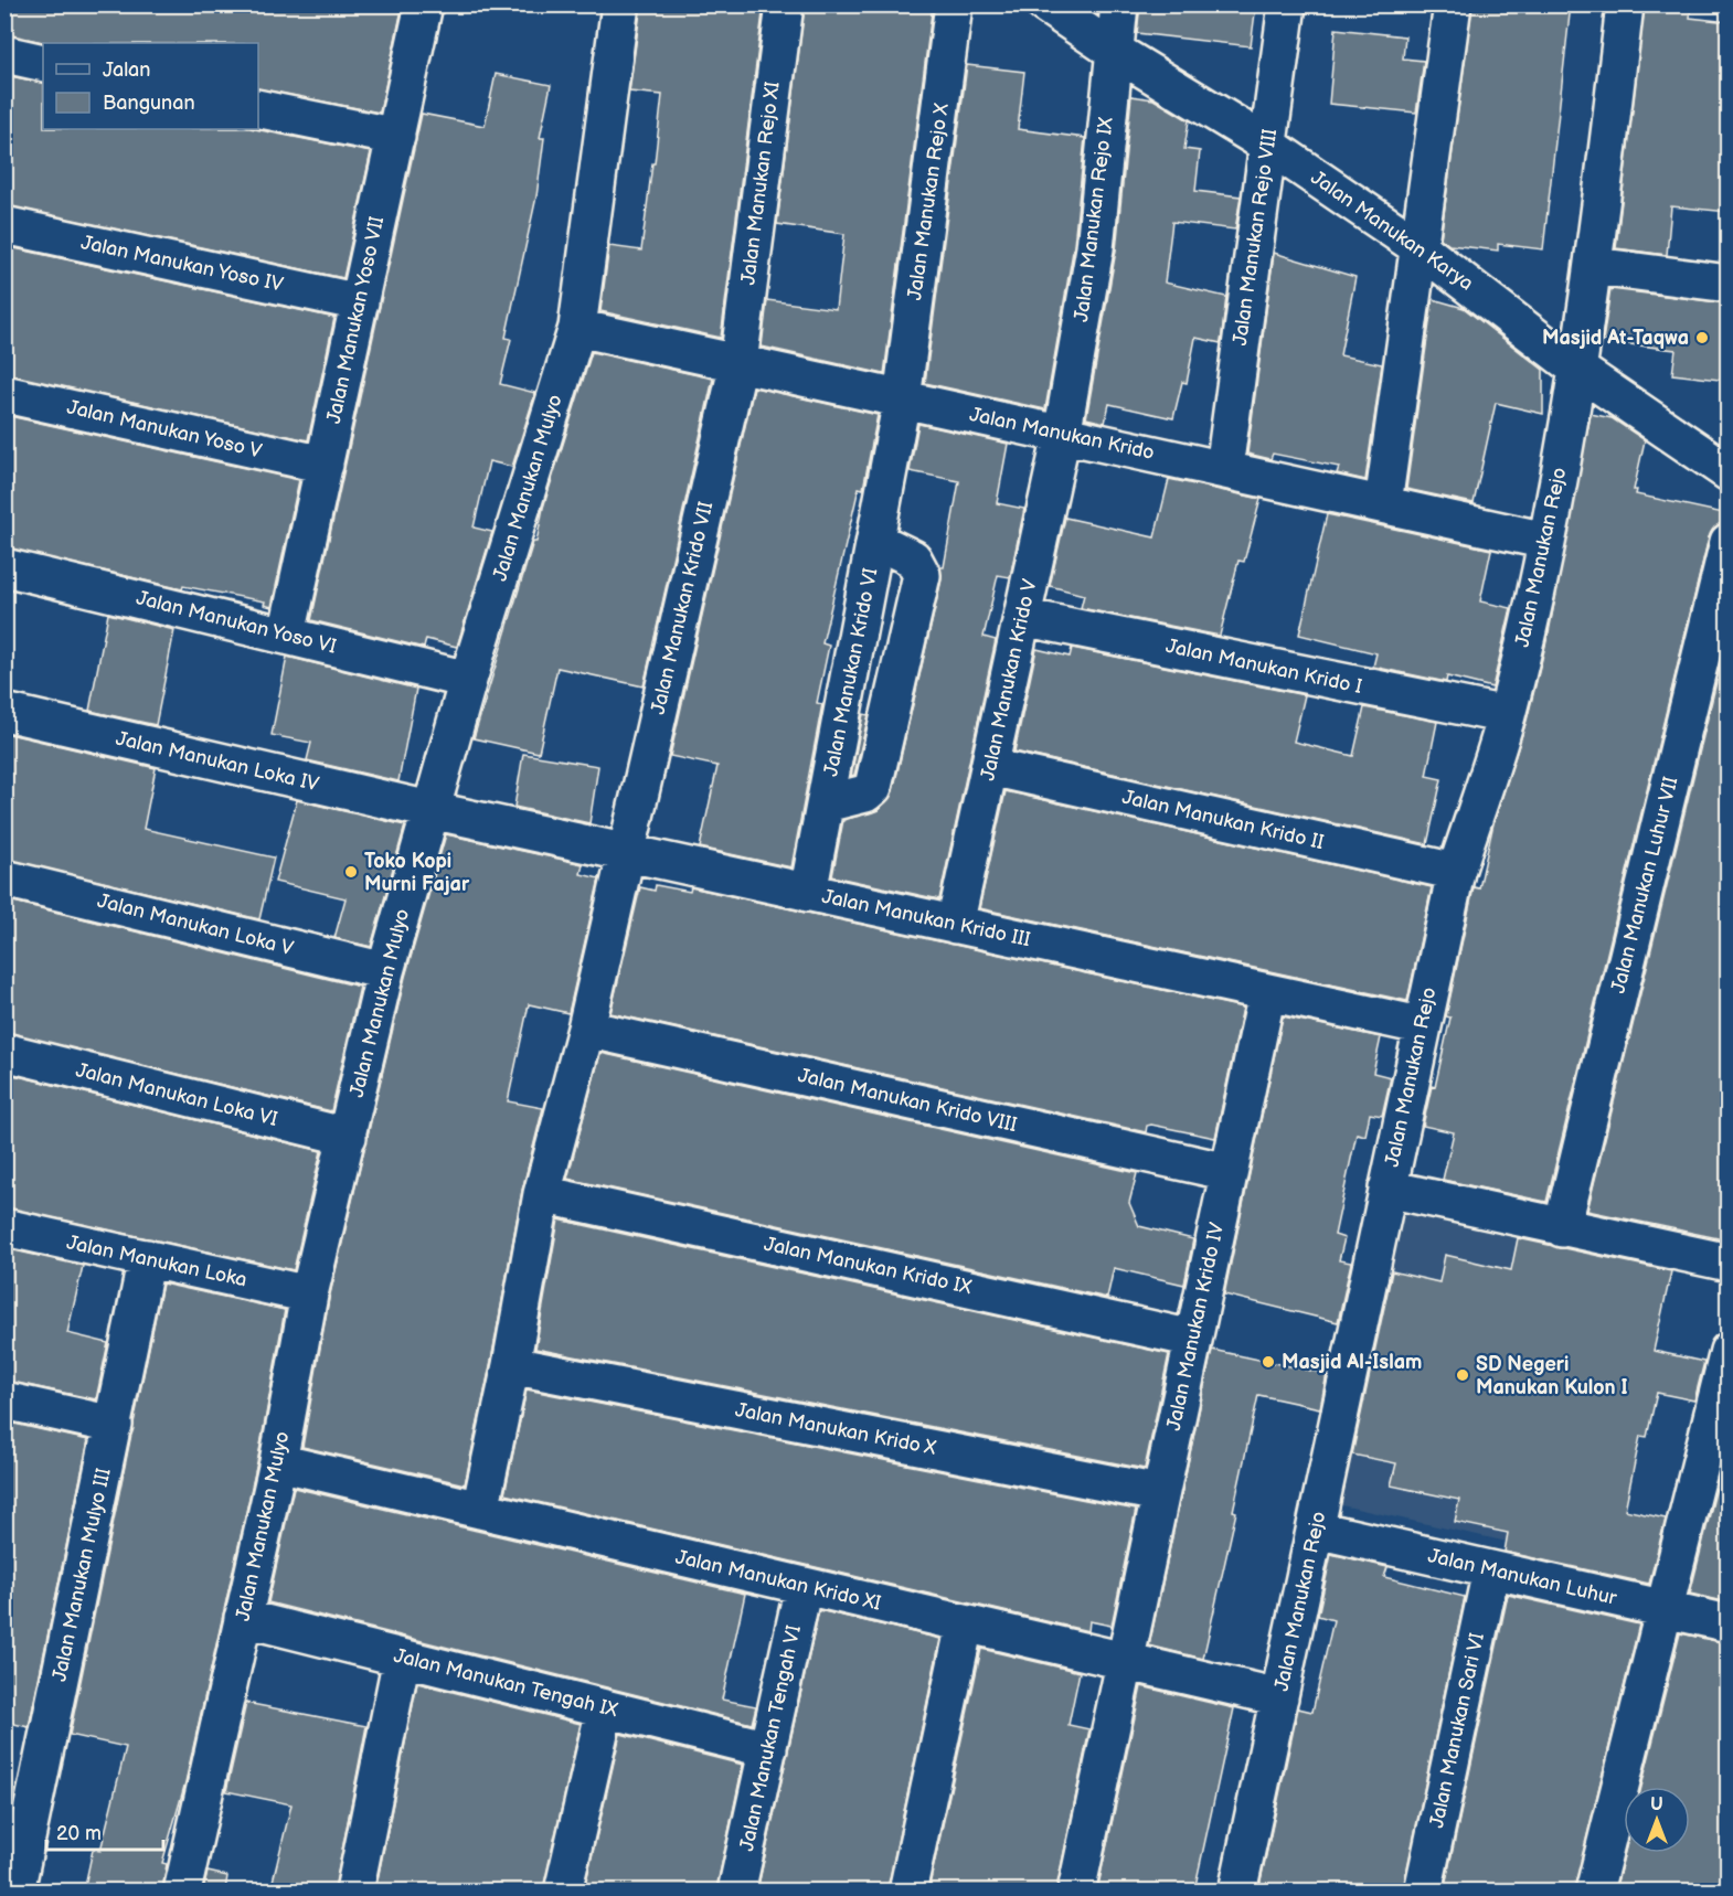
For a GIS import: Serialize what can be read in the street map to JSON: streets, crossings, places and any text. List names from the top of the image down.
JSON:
{
  "streets": {
    "street": [
      "Jalan Manukan Rejo XI",
      "Jalan Manukan Rejo X",
      "Jalan Manukan Rejo IX",
      "Jalan Manukan Karya",
      "Jalan Manukan Rejo VIII",
      "Jalan Manukan Yoso IV",
      "Jalan Manukan Yoso VII",
      "Jalan Manukan Yoso V",
      "Jalan Manukan Krido",
      "Jalan Manukan Mulyo",
      "Jalan Manukan Rejo",
      "Jalan Manukan Krido VII",
      "Jalan Manukan Yoso VI",
      "Jalan Manukan Krido I",
      "Jalan Manukan Krido VI",
      "Jalan Manukan Krido V",
      "Jalan Manukan Loka IV",
      "Jalan Manukan Krido II",
      "Jalan Manukan Luhur VII",
      "Jalan Manukan Krido III",
      "Jalan Manukan Loka V",
      "Jalan Manukan Loka VI",
      "Jalan Manukan Krido VIII",
      "Jalan Manukan Loka",
      "Jalan Manukan Krido IX",
      "Jalan Manukan Krido IV",
      "Jalan Manukan Krido X",
      "Jalan Manukan Mulyo III",
      "Jalan Manukan Luhur",
      "Jalan Manukan Krido XI",
      "Jalan Manukan Tengah IX",
      "Jalan Manukan Sari VI",
      "Jalan Manukan Tengah VI"
    ]
  },
  "crossings": [
    ["Jalan Manukan Rejo XI", "Jalan Manukan Krido"],
    ["Jalan Manukan Rejo XI", "Jalan Manukan Krido VII"],
    ["Jalan Manukan Rejo X", "Jalan Manukan Krido"],
    ["Jalan Manukan Rejo X", "Jalan Manukan Krido VI"],
    ["Jalan Manukan Rejo IX", "Jalan Manukan Karya"],
    ["Jalan Manukan Rejo IX", "Jalan Manukan Krido"],
    ["Jalan Manukan Rejo IX", "Jalan Manukan Krido V"],
    ["Jalan Manukan Karya", "Jalan Manukan Rejo VIII"],
    ["Jalan Manukan Karya", "Jalan Manukan Rejo"],
    ["Jalan Manukan Rejo VIII", "Jalan Manukan Krido"],
    ["Jalan Manukan Yoso IV", "Jalan Manukan Yoso VII"],
    ["Jalan Manukan Yoso VII", "Jalan Manukan Yoso V"],
    ["Jalan Manukan Yoso VII", "Jalan Manukan Yoso VI"],
    ["Jalan Manukan Krido", "Jalan Manukan Mulyo"],
    ["Jalan Manukan Krido", "Jalan Manukan Rejo"],
    ["Jalan Manukan Krido", "Jalan Manukan Krido VII"],
    ["Jalan Manukan Krido", "Jalan Manukan Krido VI"],
    ["Jalan Manukan Krido", "Jalan Manukan Krido V"],
    ["Jalan Manukan Mulyo", "Jalan Manukan Yoso VI"],
    ["Jalan Manukan Mulyo", "Jalan Manukan Loka IV"],
    ["Jalan Manukan Mulyo", "Jalan Manukan Krido III"],
    ["Jalan Manukan Mulyo", "Jalan Manukan Loka V"],
    ["Jalan Manukan Mulyo", "Jalan Manukan Loka VI"],
    ["Jalan Manukan Mulyo", "Jalan Manukan Loka"],
    ["Jalan Manukan Mulyo", "Jalan Manukan Krido XI"],
    ["Jalan Manukan Mulyo", "Jalan Manukan Tengah IX"],
    ["Jalan Manukan Rejo", "Jalan Manukan Krido I"],
    ["Jalan Manukan Rejo", "Jalan Manukan Krido II"],
    ["Jalan Manukan Rejo", "Jalan Manukan Krido III"],
    ["Jalan Manukan Rejo", "Jalan Manukan Luhur"],
    ["Jalan Manukan Rejo", "Jalan Manukan Krido XI"],
    ["Jalan Manukan Krido VII", "Jalan Manukan Krido III"],
    ["Jalan Manukan Krido VII", "Jalan Manukan Krido VIII"],
    ["Jalan Manukan Krido VII", "Jalan Manukan Krido IX"],
    ["Jalan Manukan Krido VII", "Jalan Manukan Krido X"],
    ["Jalan Manukan Krido VII", "Jalan Manukan Krido XI"],
    ["Jalan Manukan Krido I", "Jalan Manukan Krido V"],
    ["Jalan Manukan Krido VI", "Jalan Manukan Krido III"],
    ["Jalan Manukan Krido V", "Jalan Manukan Krido II"],
    ["Jalan Manukan Krido V", "Jalan Manukan Krido III"],
    ["Jalan Manukan Loka IV", "Jalan Manukan Krido III"],
    ["Jalan Manukan Krido III", "Jalan Manukan Krido IV"],
    ["Jalan Manukan Krido VIII", "Jalan Manukan Krido IV"],
    ["Jalan Manukan Loka", "Jalan Manukan Mulyo III"],
    ["Jalan Manukan Krido IX", "Jalan Manukan Krido IV"],
    ["Jalan Manukan Krido IV", "Jalan Manukan Krido X"],
    ["Jalan Manukan Krido IV", "Jalan Manukan Krido XI"],
    ["Jalan Manukan Luhur", "Jalan Manukan Sari VI"],
    ["Jalan Manukan Krido XI", "Jalan Manukan Tengah VI"],
    ["Jalan Manukan Tengah IX", "Jalan Manukan Tengah VI"]
  ],
  "places": [
    "Masjid At-Taqwa",
    "Toko Kopi Murni Fajar",
    "Masjid Al-Islam",
    "SD Negeri Manukan Kulon I"
  ],
  "legend": ["Jalan", "Bangunan"],
  "scale_bar": "20 m",
  "north": "top"
}
